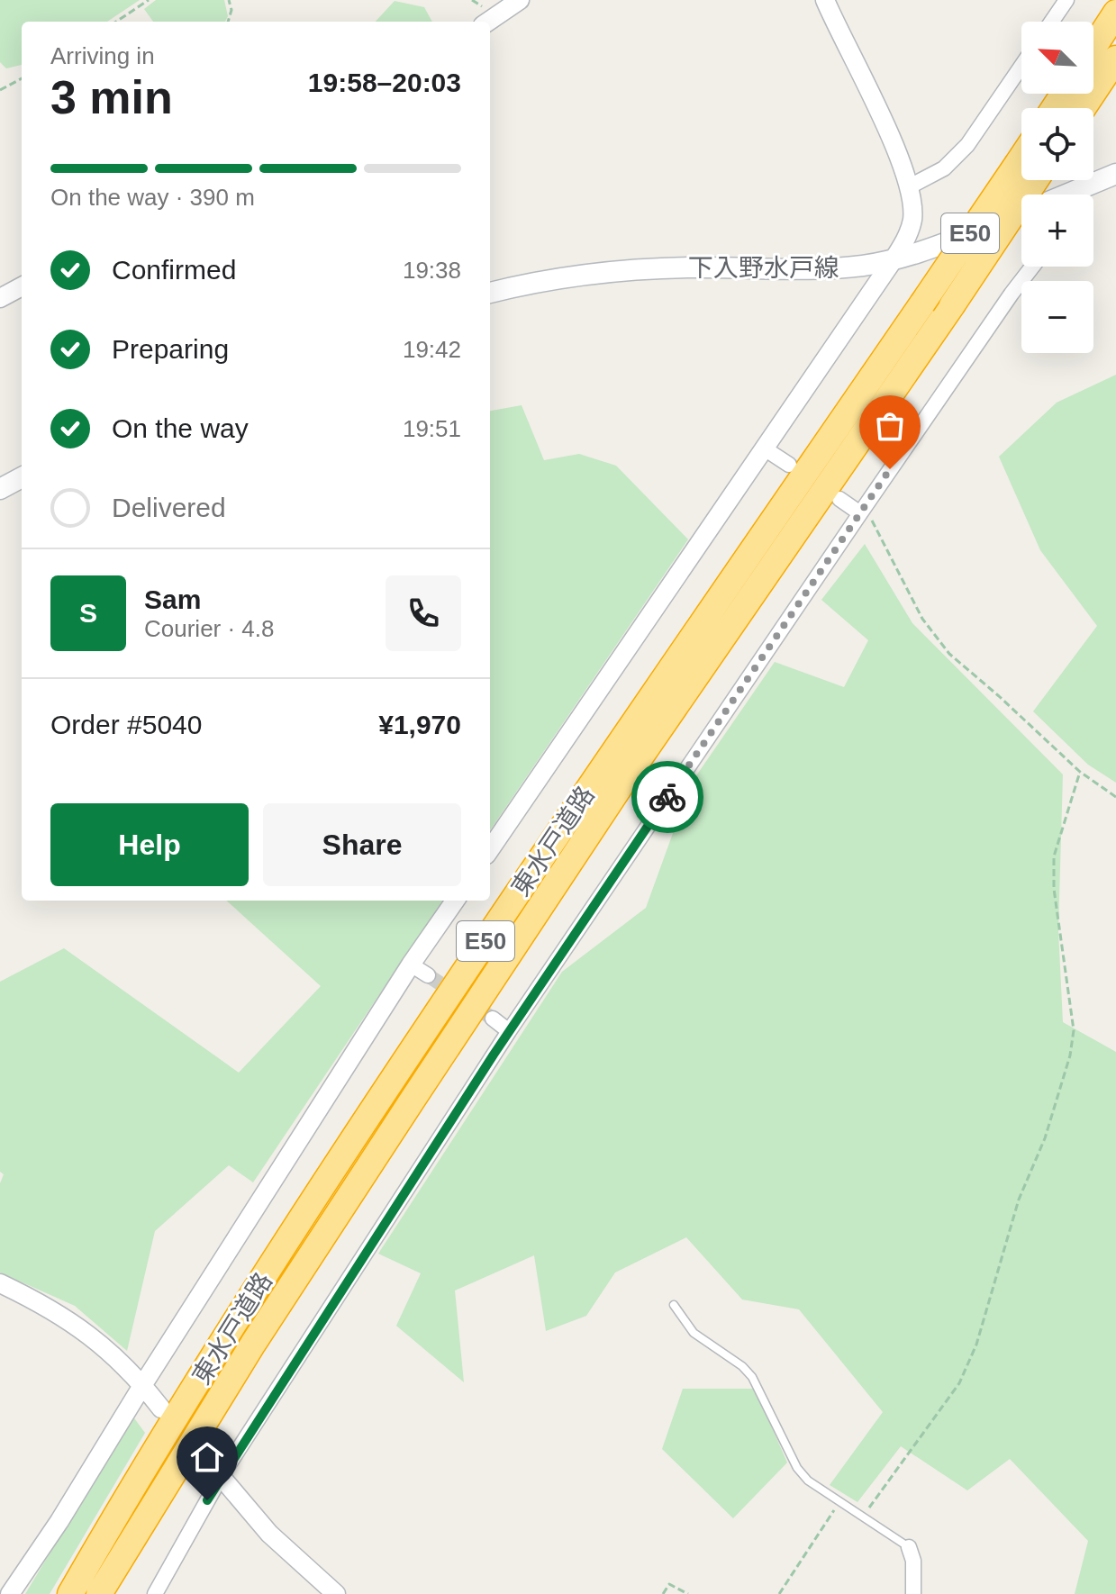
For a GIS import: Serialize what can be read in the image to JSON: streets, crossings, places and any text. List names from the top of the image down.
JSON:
{
  "streets": {
    "highway": ["E50", "東水戸道路"],
    "main road": ["下入野水戸線"]
  },
  "north": "top left",
  "page": {
    "map_buttons": ["+", "−"],
    "heading": ["3 min", "Arriving in", "19:58–20:03"],
    "panel": [
      "Sam",
      "Courier · 4.8",
      "Order #5040",
      "¥1,970"
    ],
    "bar": "On the way · 390 m",
    "list": [
      ["Confirmed", "19:38"],
      ["Preparing", "19:42"],
      ["On the way", "19:51"],
      "Delivered"
    ],
    "round": "S",
    "buttons": ["Help", "Share"]
  }
}
